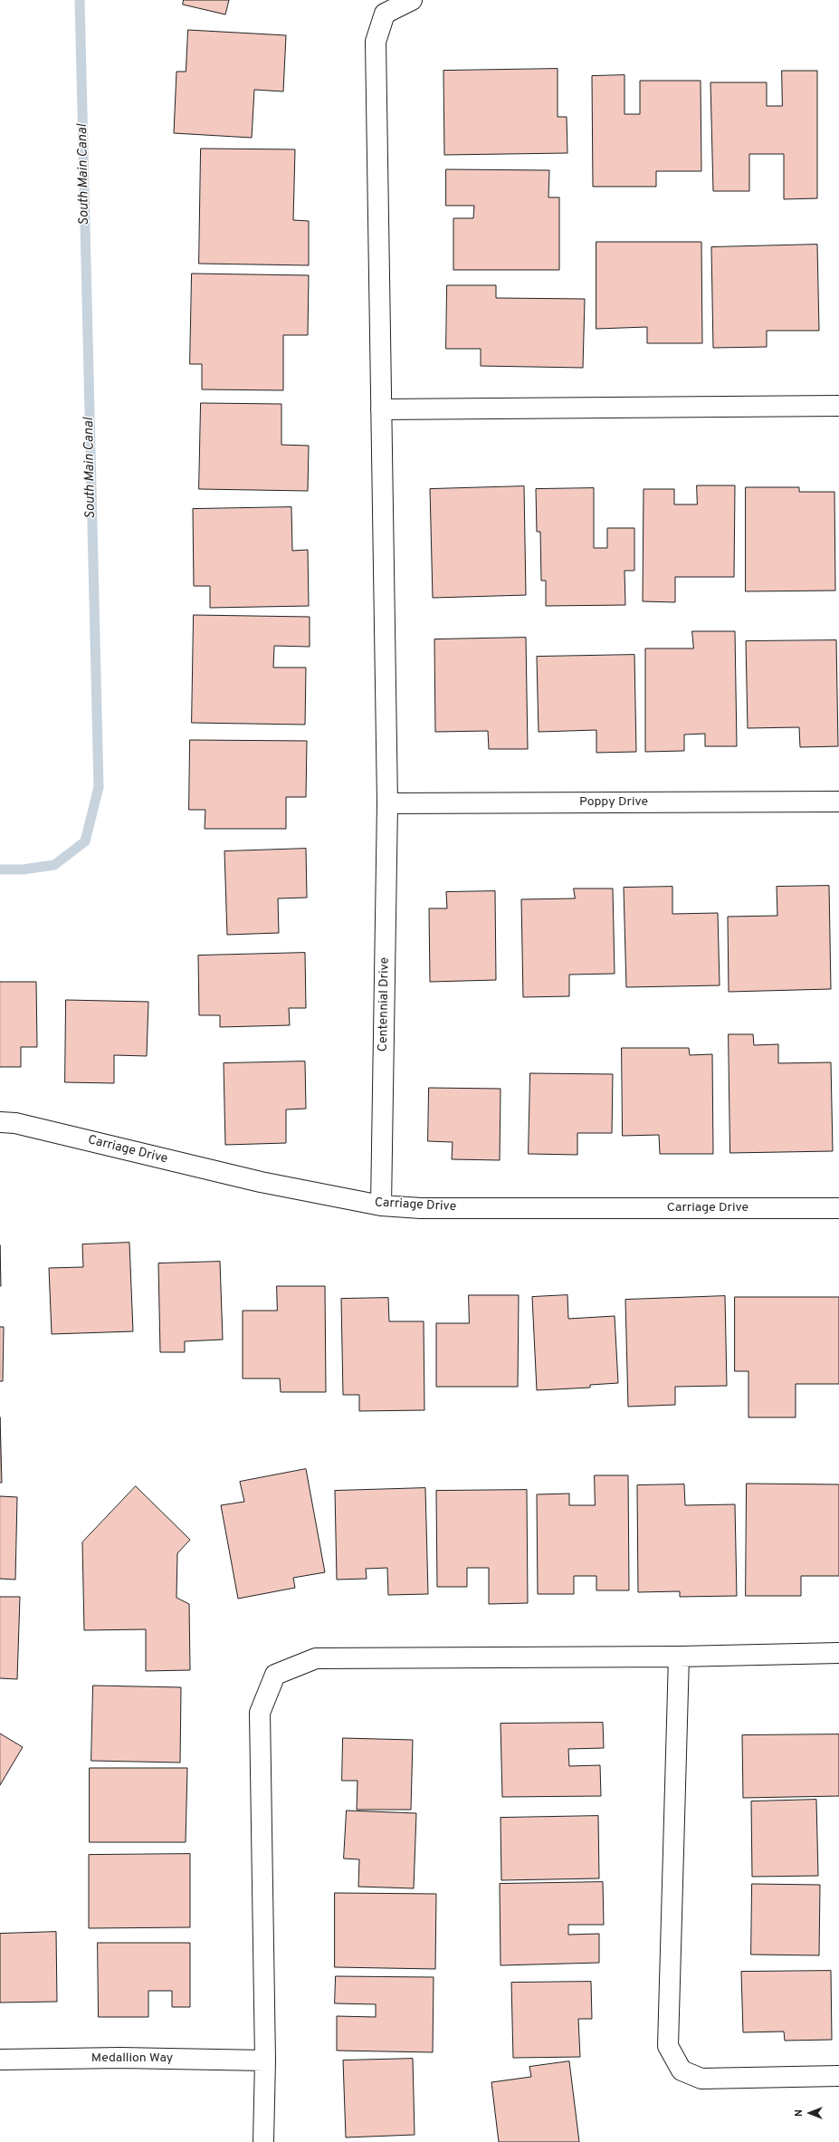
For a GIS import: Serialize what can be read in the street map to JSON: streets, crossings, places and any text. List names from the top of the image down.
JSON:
{
  "streets": {
    "street": [
      "Poppy Drive",
      "Centennial Drive",
      "Carriage Drive",
      "Medallion Way"
    ]
  },
  "crossings": [
    ["Poppy Drive", "Centennial Drive"],
    ["Centennial Drive", "Carriage Drive"]
  ],
  "water": ["South Main Canal"],
  "north": "left"
}
